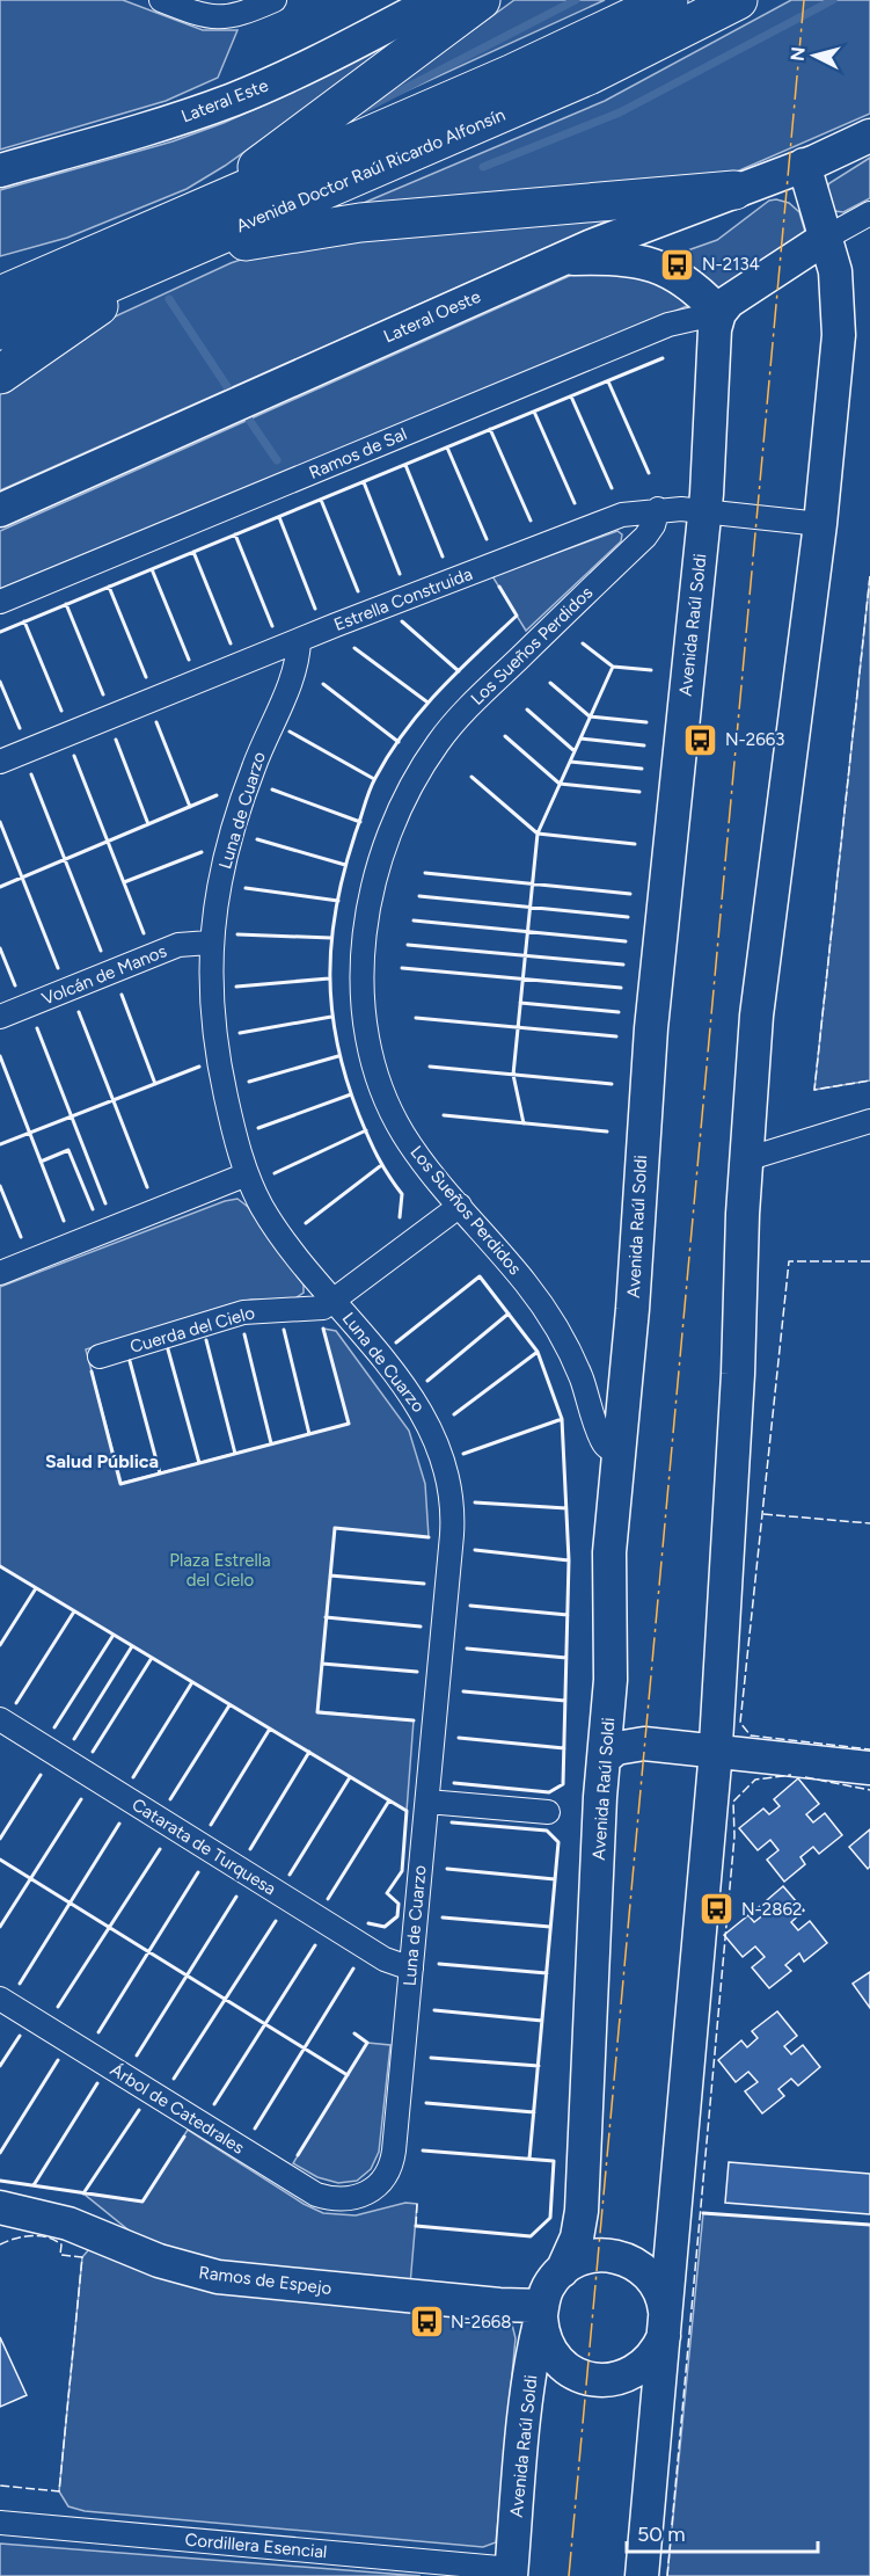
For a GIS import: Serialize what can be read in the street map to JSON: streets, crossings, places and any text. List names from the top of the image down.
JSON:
{
  "streets": {
    "highway": ["Avenida Doctor Raúl Ricardo Alfonsín"],
    "main road": [
      "Lateral Este",
      "Lateral Oeste",
      "Avenida Raúl Soldi",
      "Ramos de Espejo"
    ],
    "street": [
      "Ramos de Sal",
      "Estrella Construida",
      "Los Sueños Perdidos",
      "Luna de Cuarzo",
      "Volcán de Manos",
      "Cuerda del Cielo",
      "Catarata de Turquesa",
      "Árbol de Catedrales",
      "Cordillera Esencial"
    ]
  },
  "crossings": [
    ["Ramos de Sal", "Avenida Raúl Soldi"],
    ["Estrella Construida", "Avenida Raúl Soldi"],
    ["Estrella Construida", "Los Sueños Perdidos"],
    ["Estrella Construida", "Luna de Cuarzo"],
    ["Avenida Raúl Soldi", "Los Sueños Perdidos"],
    ["Avenida Raúl Soldi", "Ramos de Espejo"],
    ["Avenida Raúl Soldi", "Cordillera Esencial"],
    ["Los Sueños Perdidos", "Cuerda del Cielo"],
    ["Luna de Cuarzo", "Volcán de Manos"],
    ["Luna de Cuarzo", "Cuerda del Cielo"],
    ["Luna de Cuarzo", "Catarata de Turquesa"],
    ["Luna de Cuarzo", "Árbol de Catedrales"]
  ],
  "districts": ["Salud Pública"],
  "parks": ["Plaza Estrella del Cielo"],
  "places": {
    "bus stop": [
      "N-2134",
      "N-2663",
      "N-2862",
      "N-2668"
    ]
  },
  "scale_bar": "50 m",
  "north": "left"
}
